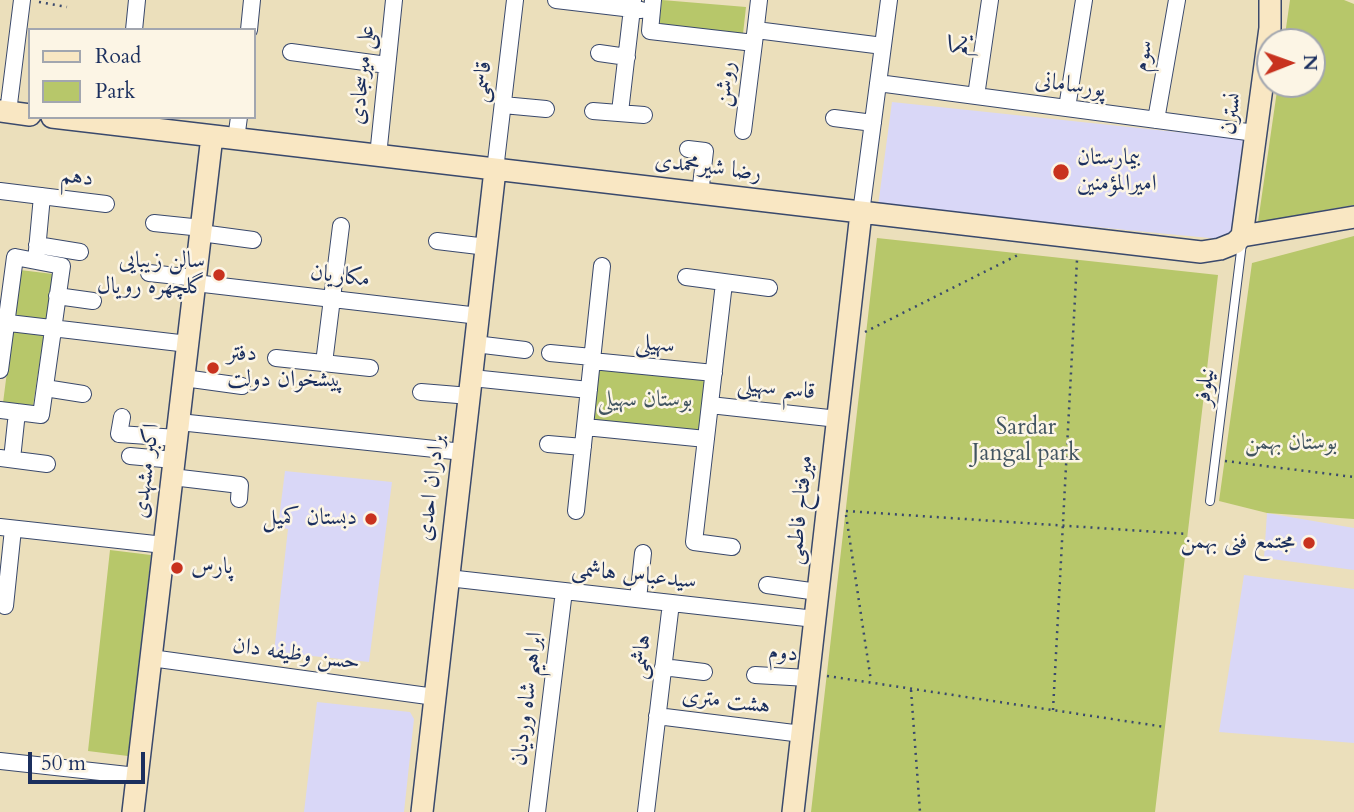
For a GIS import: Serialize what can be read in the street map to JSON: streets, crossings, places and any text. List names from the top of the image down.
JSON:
{
  "streets": {
    "street": [
      "یکم",
      "سوم",
      "علی میرسجادی",
      "قاسمی",
      "روشن",
      "پورسامانی",
      "نسترن",
      "رضا شیرمحمدی",
      "دهم",
      "مکاریان",
      "سهیلی",
      "قاسم سهیلی",
      "اکبر مشهدی",
      "برادران احدی",
      "میرفتاح فاطمی",
      "سیدعباس هاشمی",
      "دوم",
      "حسن وظیفه دان",
      "هاشمی",
      "ابراهیم شاه وردیان",
      "هشت متری"
    ],
    "lane": ["نیلوفر"]
  },
  "crossings": [
    ["یکم", "پورسامانی"],
    ["سوم", "پورسامانی"],
    ["علی میرسجادی", "رضا شیرمحمدی"],
    ["قاسمی", "رضا شیرمحمدی"],
    ["قاسمی", "برادران احدی"],
    ["پورسامانی", "نسترن"],
    ["نسترن", "رضا شیرمحمدی"],
    ["نسترن", "نیلوفر"],
    ["رضا شیرمحمدی", "نیلوفر"],
    ["رضا شیرمحمدی", "اکبر مشهدی"],
    ["رضا شیرمحمدی", "برادران احدی"],
    ["رضا شیرمحمدی", "میرفتاح فاطمی"],
    ["مکاریان", "اکبر مشهدی"],
    ["مکاریان", "برادران احدی"],
    ["قاسم سهیلی", "میرفتاح فاطمی"],
    ["اکبر مشهدی", "حسن وظیفه دان"],
    ["برادران احدی", "سیدعباس هاشمی"],
    ["برادران احدی", "حسن وظیفه دان"],
    ["میرفتاح فاطمی", "سیدعباس هاشمی"],
    ["میرفتاح فاطمی", "دوم"],
    ["میرفتاح فاطمی", "هشت متری"],
    ["سیدعباس هاشمی", "هاشمی"],
    ["سیدعباس هاشمی", "ابراهیم شاه وردیان"],
    ["هاشمی", "هشت متری"]
  ],
  "parks": ["بوستان سهیلی", "Sardar Jangal park", "بوستان بهمن"],
  "places": [
    "بیمارستان امیرالمؤمنین",
    "سالن زیبایی گلچهره رویال",
    "دفتر پیشخوان دولت",
    "دبستان کمیل",
    "مجتمع فنی بهمن",
    "پارس"
  ],
  "legend": ["Road", "Park"],
  "scale_bar": "50 m",
  "north": "right"
}
